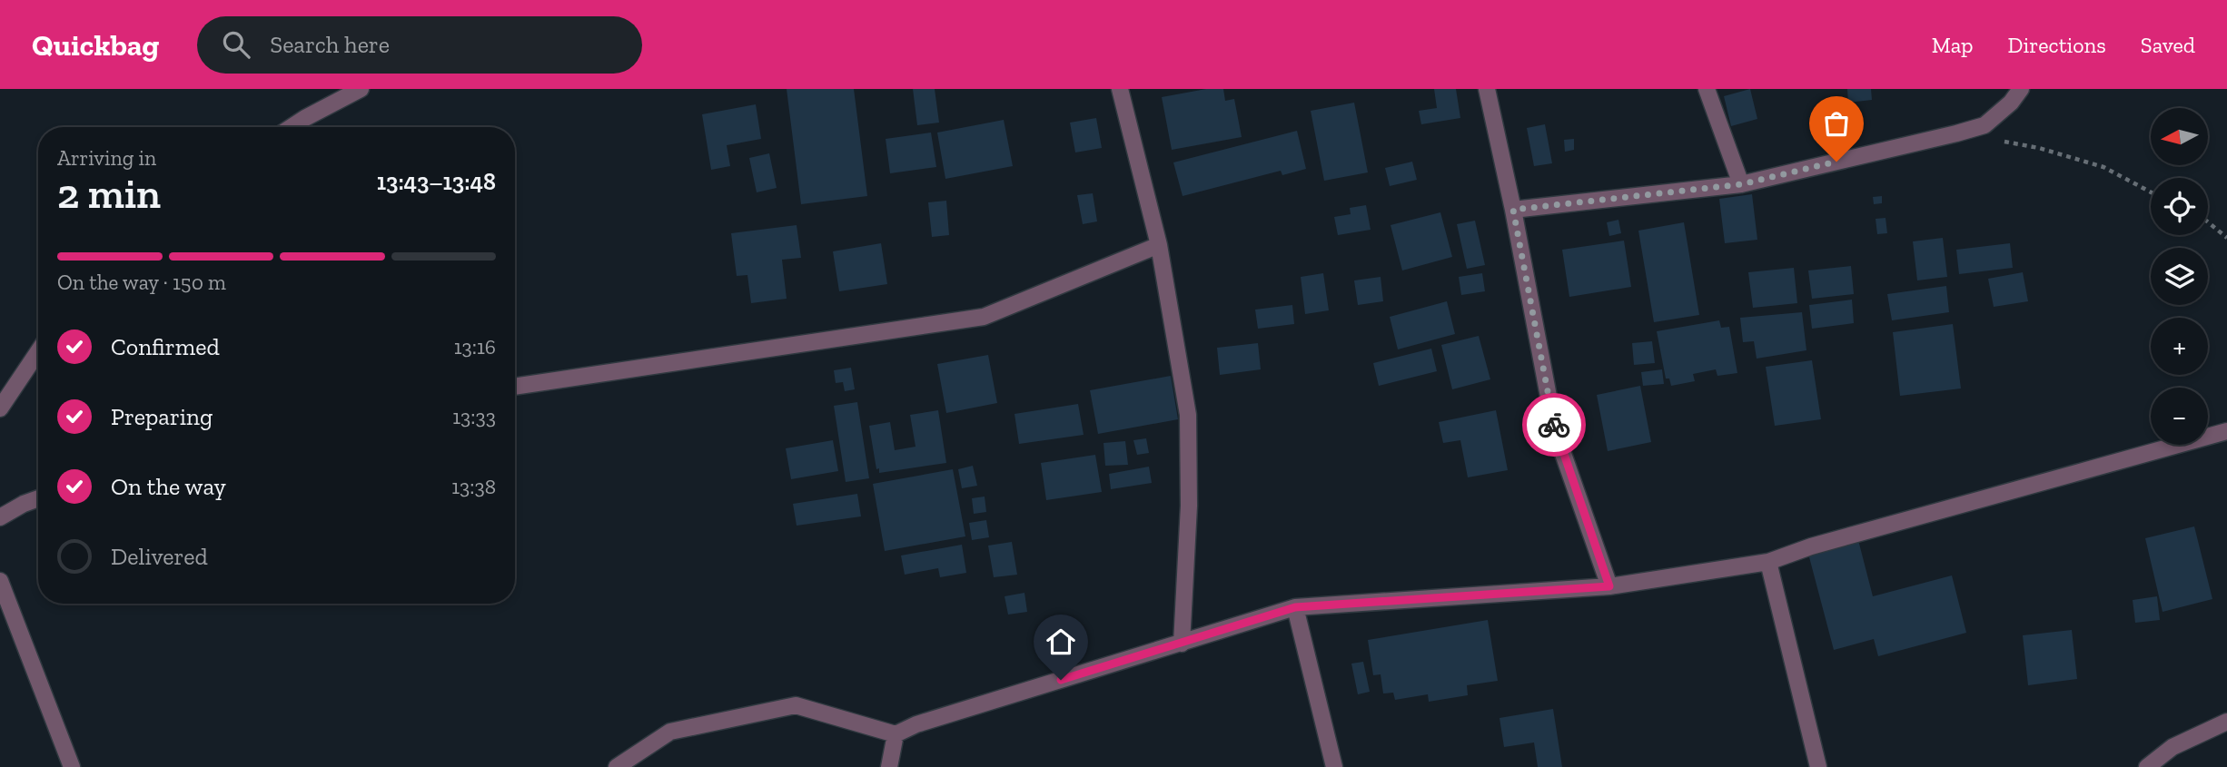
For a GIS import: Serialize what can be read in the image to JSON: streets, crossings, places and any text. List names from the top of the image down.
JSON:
{
  "north": "left",
  "page": {
    "header": "Quickbag",
    "search": "Search here",
    "nav": ["Map", "Directions", "Saved"],
    "map_buttons": ["+", "−"],
    "heading": ["2 min", "Arriving in", "13:43–13:48"],
    "bar": "On the way · 150 m",
    "list": [
      ["Confirmed", "13:16"],
      ["Preparing", "13:33"],
      ["On the way", "13:38"],
      "Delivered"
    ]
  }
}
